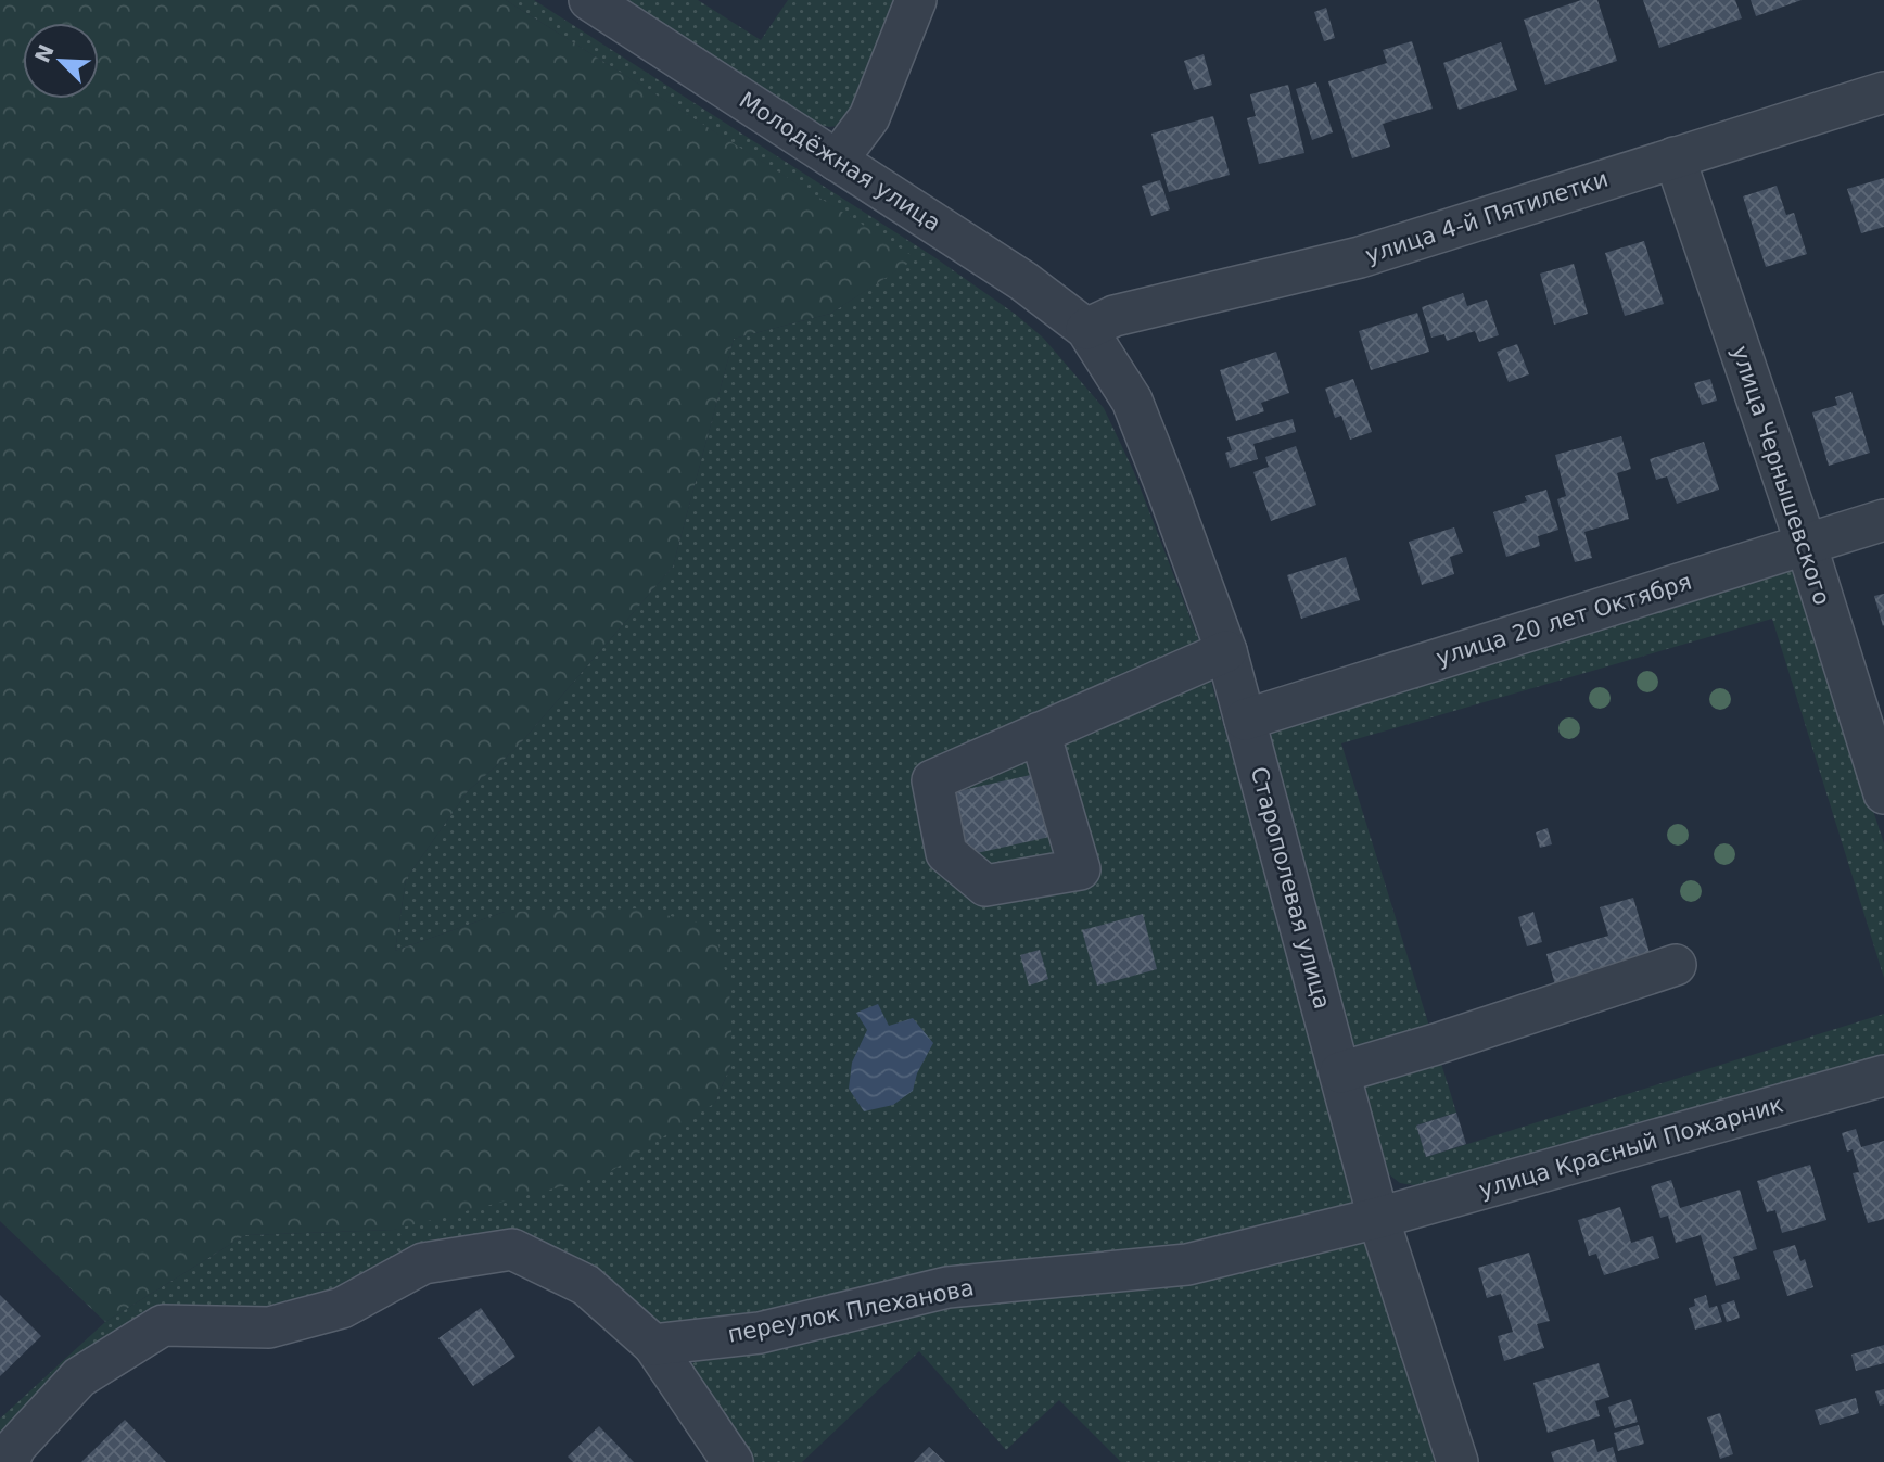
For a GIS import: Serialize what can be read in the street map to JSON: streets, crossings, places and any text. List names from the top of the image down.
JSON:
{
  "streets": {
    "street": [
      "Молодёжная улица",
      "улица 4-й Пятилетки",
      "улица Чернышевского",
      "улица 20 лет Октября",
      "Старополевая улица",
      "улица Красный Пожарник",
      "переулок Плеханова"
    ]
  },
  "crossings": [
    ["Молодёжная улица", "улица 4-й Пятилетки"],
    ["Молодёжная улица", "Старополевая улица"],
    ["улица 4-й Пятилетки", "улица Чернышевского"],
    ["улица 4-й Пятилетки", "Старополевая улица"],
    ["улица Чернышевского", "улица 20 лет Октября"],
    ["улица 20 лет Октября", "Старополевая улица"],
    ["Старополевая улица", "улица Красный Пожарник"],
    ["Старополевая улица", "переулок Плеханова"],
    ["улица Красный Пожарник", "переулок Плеханова"]
  ],
  "north": "top left"
}
